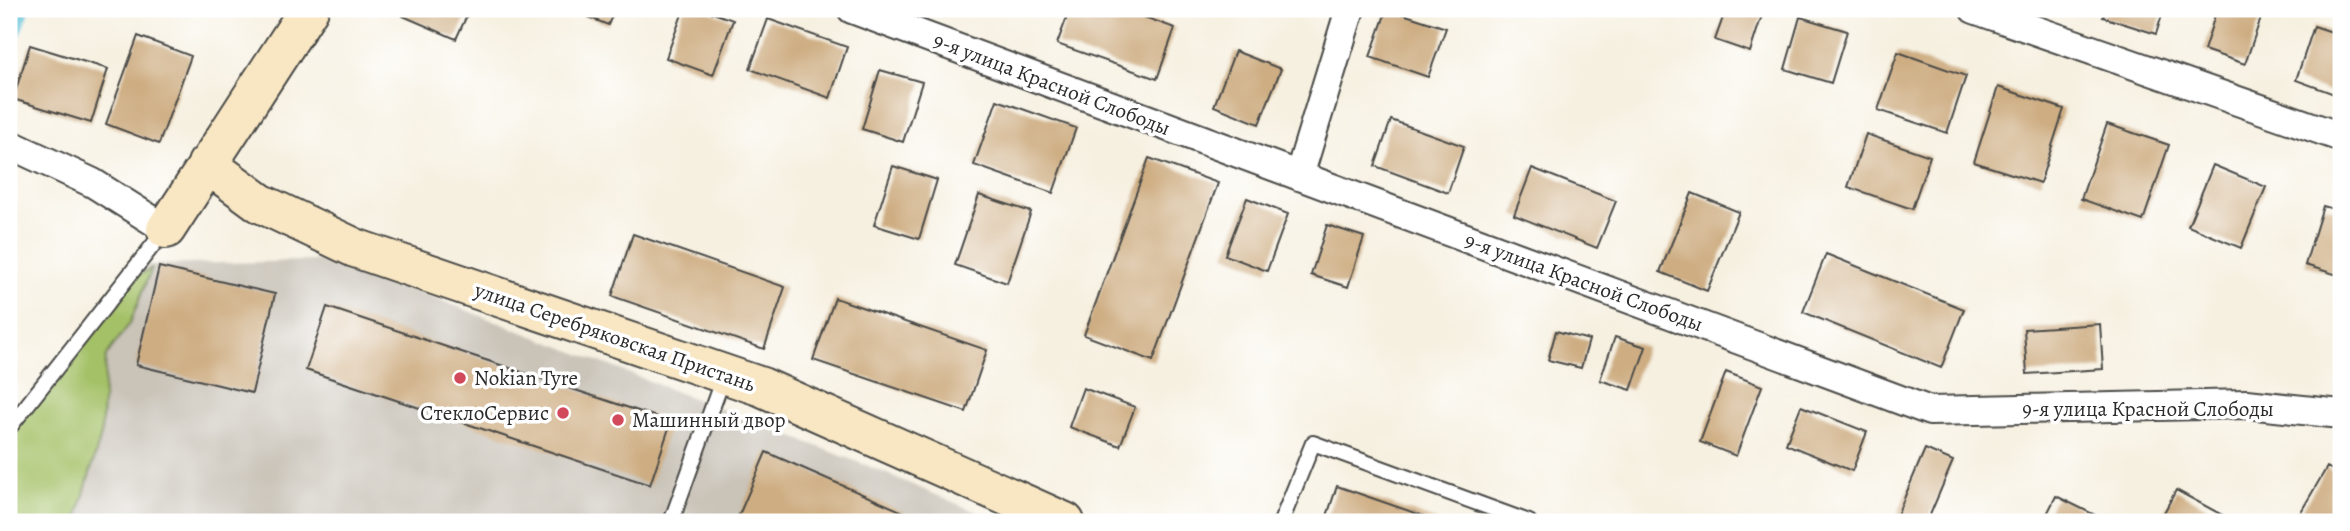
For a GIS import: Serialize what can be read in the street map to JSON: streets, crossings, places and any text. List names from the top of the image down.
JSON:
{
  "streets": {
    "street": ["9-я улица Красной Слободы", "улица Серебряковская Пристань"]
  },
  "places": ["Nokian Tyre", "СтеклоСервис", "Машинный двор"]
}
